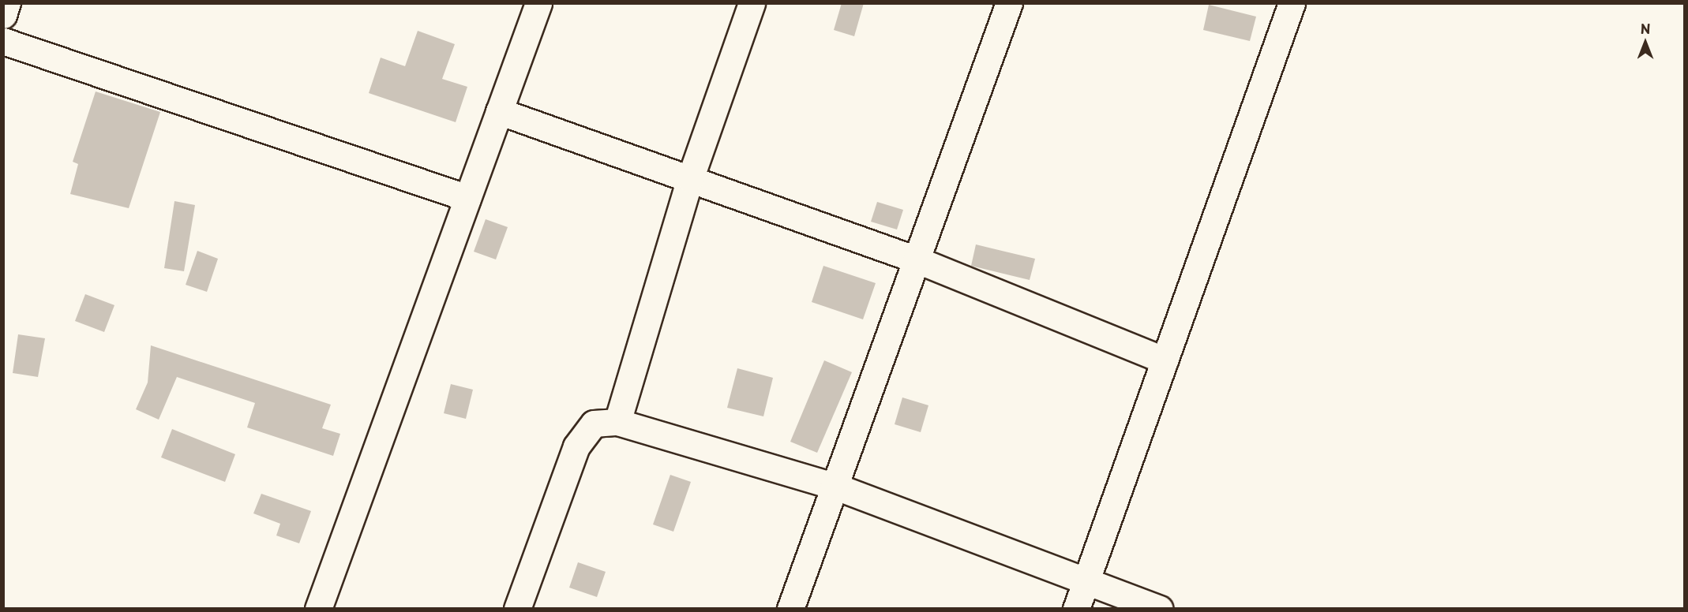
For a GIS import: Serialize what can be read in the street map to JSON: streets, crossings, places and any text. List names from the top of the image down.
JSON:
{
  "north": "top"
}
